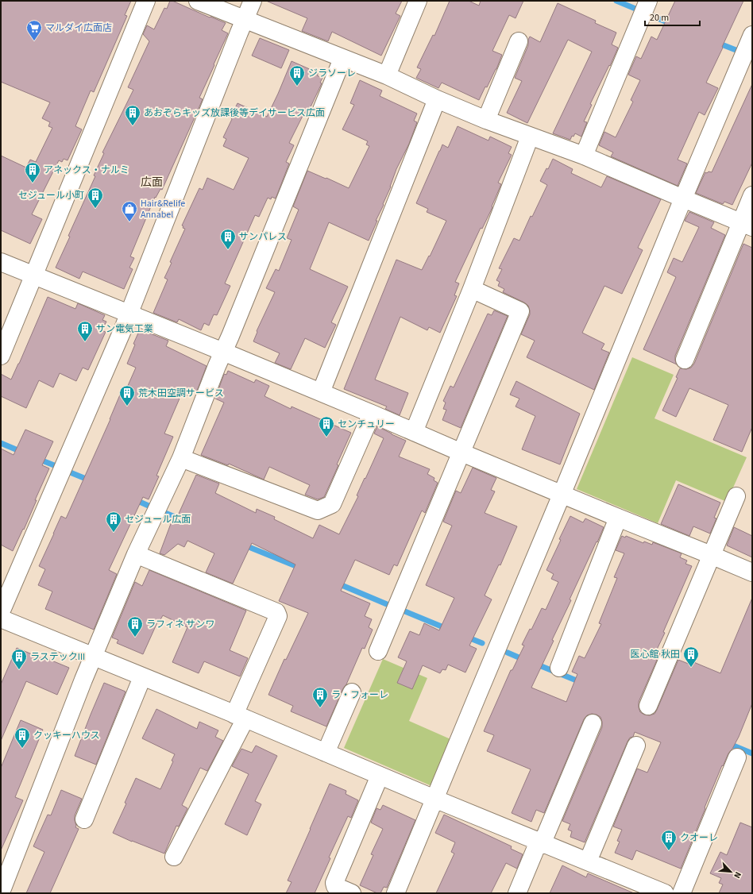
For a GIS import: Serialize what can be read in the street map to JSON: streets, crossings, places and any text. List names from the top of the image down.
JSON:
{
  "districts": ["広面"],
  "places": {
    "supermarket": ["マルダイ広面店"],
    "building": [
      "ジラソーレ",
      "あおぞらキッズ放課後等デイサービス広面",
      "アネックス・ナルミ",
      "セジュール小町",
      "サンパレス",
      "サン電気工業",
      "荒木田空調サービス",
      "センチュリー",
      "セジュール広面",
      "ラフィネ サンワ",
      "医心館 秋田",
      "ラステックIII",
      "ラ・フォーレ",
      "クッキーハウス",
      "クオーレ"
    ],
    "shop": ["Hair&Relife Annabel"]
  },
  "scale_bar": "20 m",
  "north": "bottom right"
}
